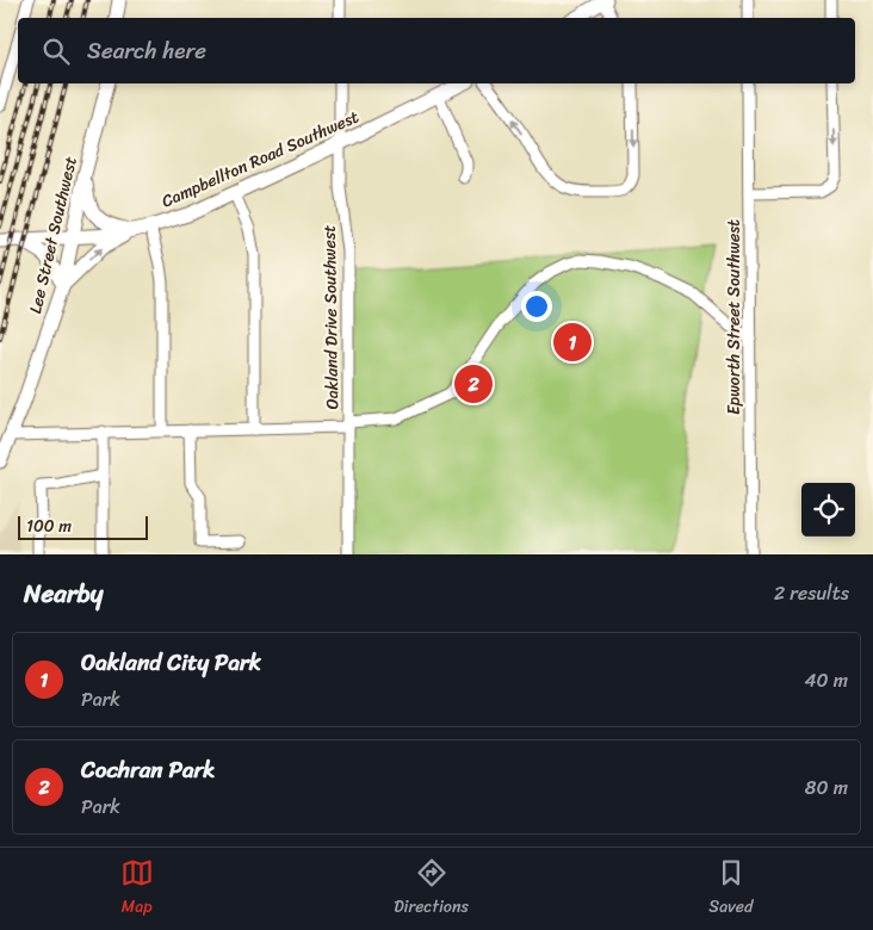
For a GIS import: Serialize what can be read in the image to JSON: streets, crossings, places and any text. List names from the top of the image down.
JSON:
{
  "streets": {
    "main road": ["Campbellton Road Southwest", "Lee Street Southwest"],
    "street": ["Oakland Drive Southwest", "Epworth Street Southwest"]
  },
  "crossings": [
    ["Campbellton Road Southwest", "Lee Street Southwest"],
    ["Campbellton Road Southwest", "Oakland Drive Southwest"]
  ],
  "scale_bar": "100 m",
  "page": {
    "search": "Search here",
    "pins": ["1", "2"],
    "scale": "100 m",
    "heading": ["Nearby", "2 results"],
    "list": [
      {
        "mark": "1",
        "name": "Oakland City Park",
        "note": "Park",
        "value": "40 m"
      },
      {
        "mark": "2",
        "name": "Cochran Park",
        "note": "Park",
        "value": "80 m"
      }
    ],
    "nav": ["Map", "Directions", "Saved"]
  }
}
